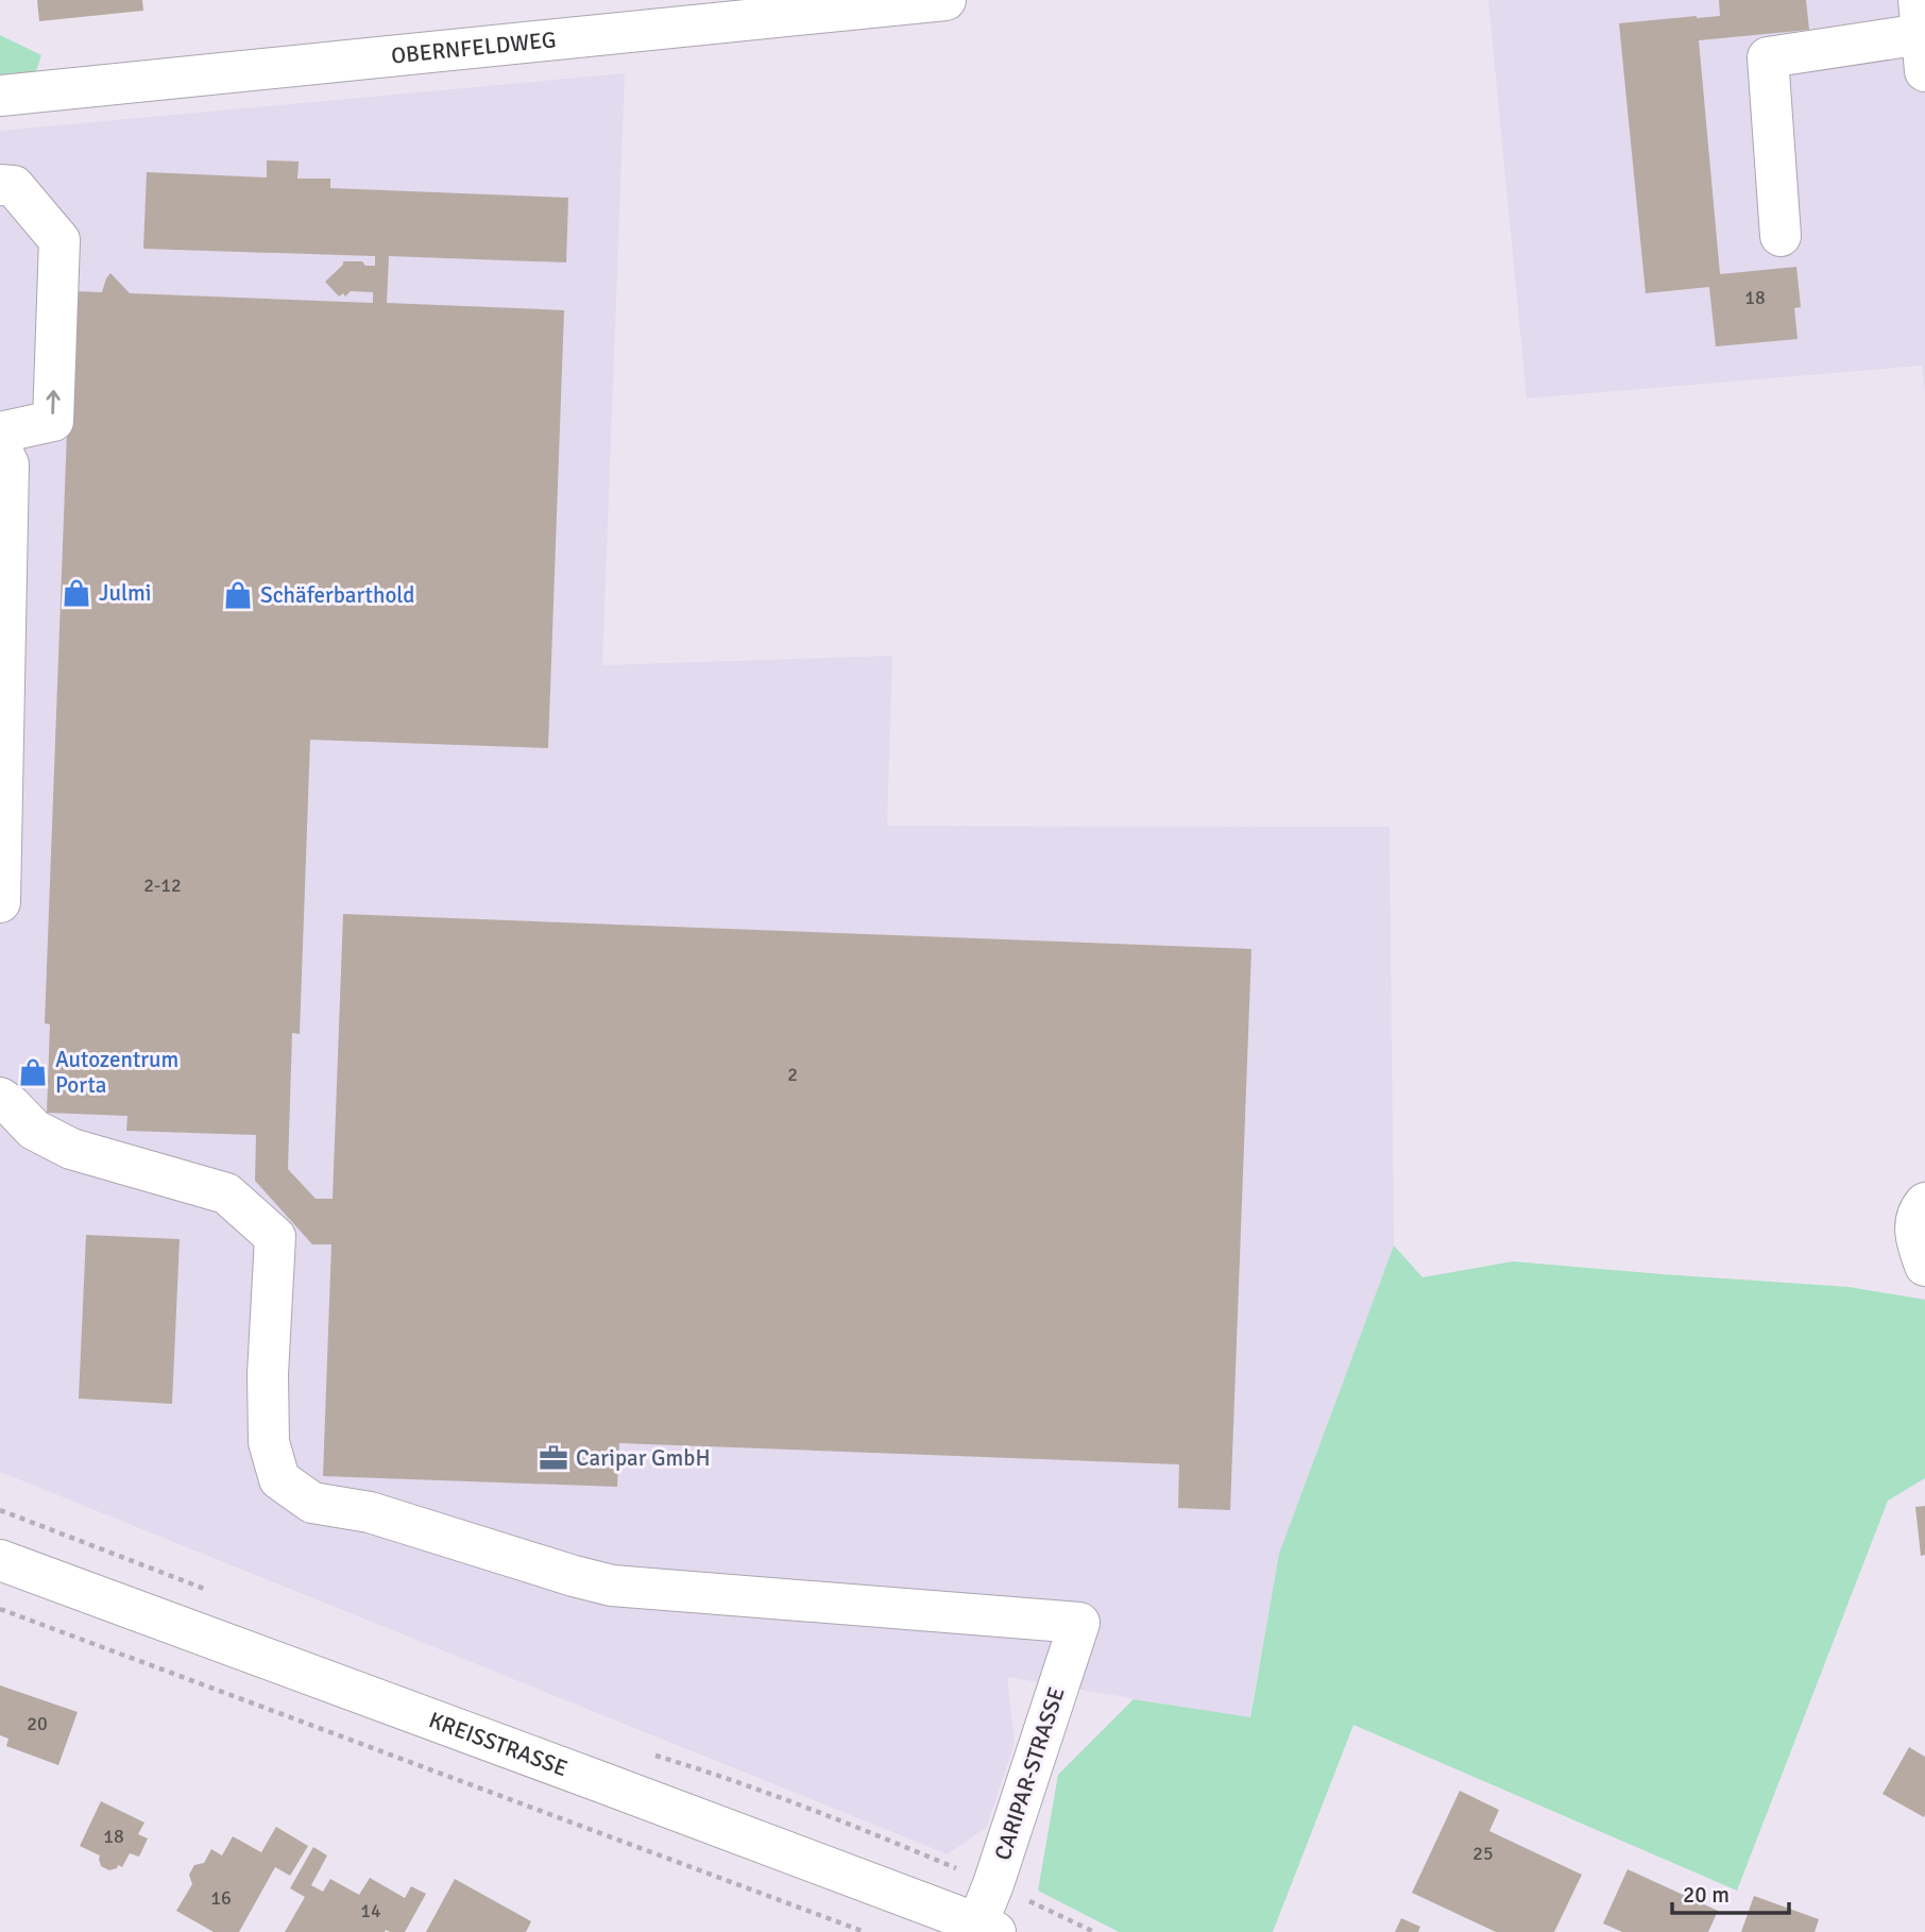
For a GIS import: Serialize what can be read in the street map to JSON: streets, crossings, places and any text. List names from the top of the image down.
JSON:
{
  "streets": {
    "street": ["OBERNFELDWEG", "KREISSTRASSE", "CARIPAR-STRASSE"]
  },
  "crossings": [
    ["KREISSTRASSE", "CARIPAR-STRASSE"]
  ],
  "places": {
    "shop": ["Julmi", "Schäferbarthold", "Autozentrum Porta"],
    "office": ["Caripar GmbH"]
  },
  "house_numbers": [
    "18",
    "2-12",
    "2",
    "20",
    "18",
    "25",
    "16",
    "14"
  ],
  "scale_bar": "20 m"
}
